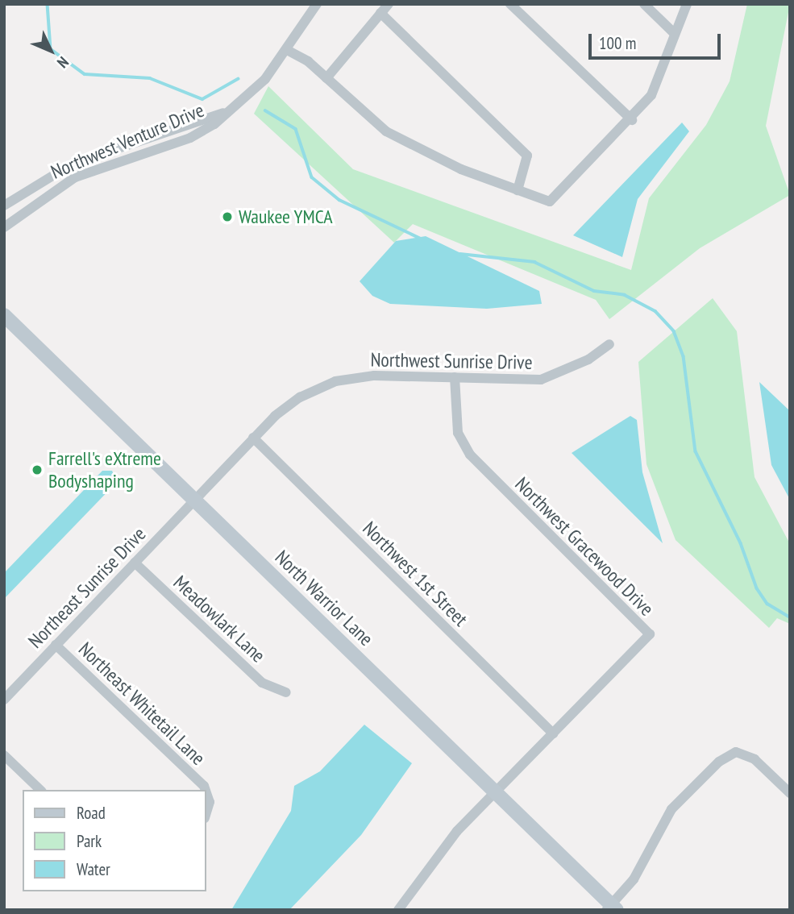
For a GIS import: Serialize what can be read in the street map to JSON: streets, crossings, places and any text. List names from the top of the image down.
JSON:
{
  "streets": {
    "street": [
      "Northwest Venture Drive",
      "Northwest Sunrise Drive",
      "Northwest Gracewood Drive",
      "Northwest 1st Street",
      "Northeast Sunrise Drive",
      "North Warrior Lane",
      "Meadowlark Lane",
      "Northeast Whitetail Lane"
    ]
  },
  "crossings": [
    ["Northwest Sunrise Drive", "Northwest Gracewood Drive"],
    ["Northwest Sunrise Drive", "Northwest 1st Street"],
    ["Northwest Sunrise Drive", "Northeast Sunrise Drive"],
    ["Northwest Sunrise Drive", "North Warrior Lane"],
    ["Northwest Gracewood Drive", "Northwest 1st Street"],
    ["Northwest Gracewood Drive", "North Warrior Lane"],
    ["Northeast Sunrise Drive", "North Warrior Lane"],
    ["Northeast Sunrise Drive", "Meadowlark Lane"],
    ["Northeast Sunrise Drive", "Northeast Whitetail Lane"]
  ],
  "places": ["Waukee YMCA", "Farrell's eXtreme Bodyshaping"],
  "legend": ["Road", "Park", "Water"],
  "scale_bar": "100 m",
  "north": "bottom right"
}
